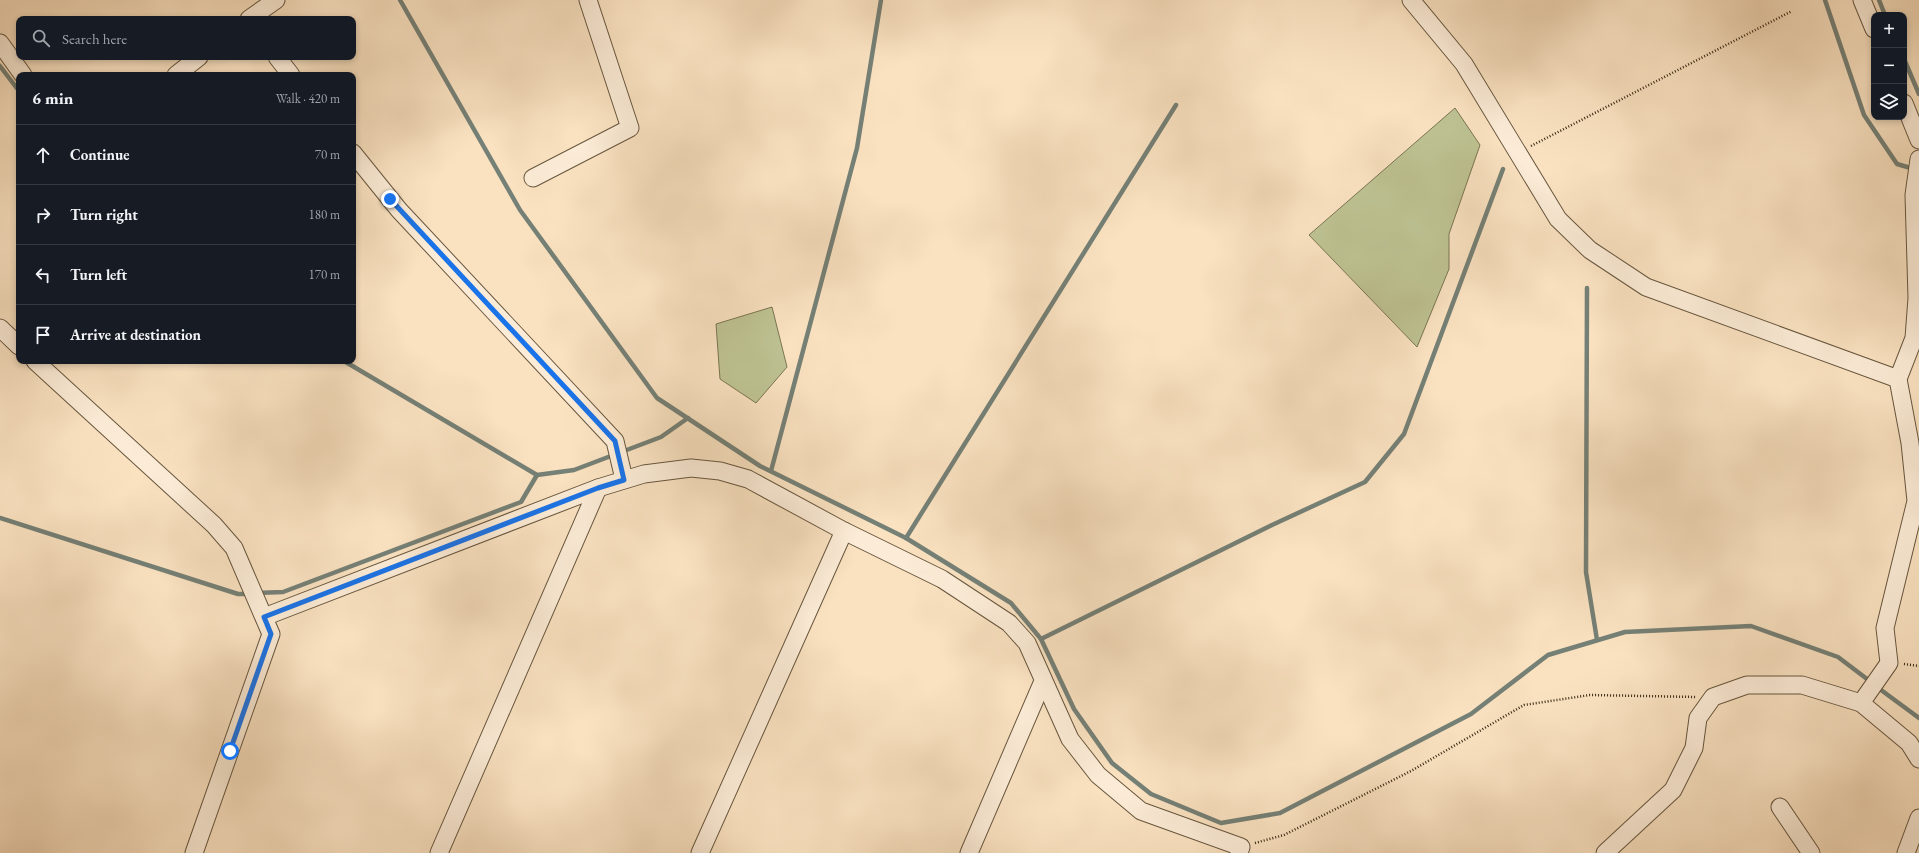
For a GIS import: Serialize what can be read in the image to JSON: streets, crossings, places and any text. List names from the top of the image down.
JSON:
{
  "page": {
    "map_buttons": ["+", "−"],
    "search": "Search here",
    "heading": ["6 min", "Walk · 420 m"],
    "list": [
      ["Continue", "70 m"],
      ["Turn right", "180 m"],
      ["Turn left", "170 m"],
      "Arrive at destination"
    ]
  }
}
